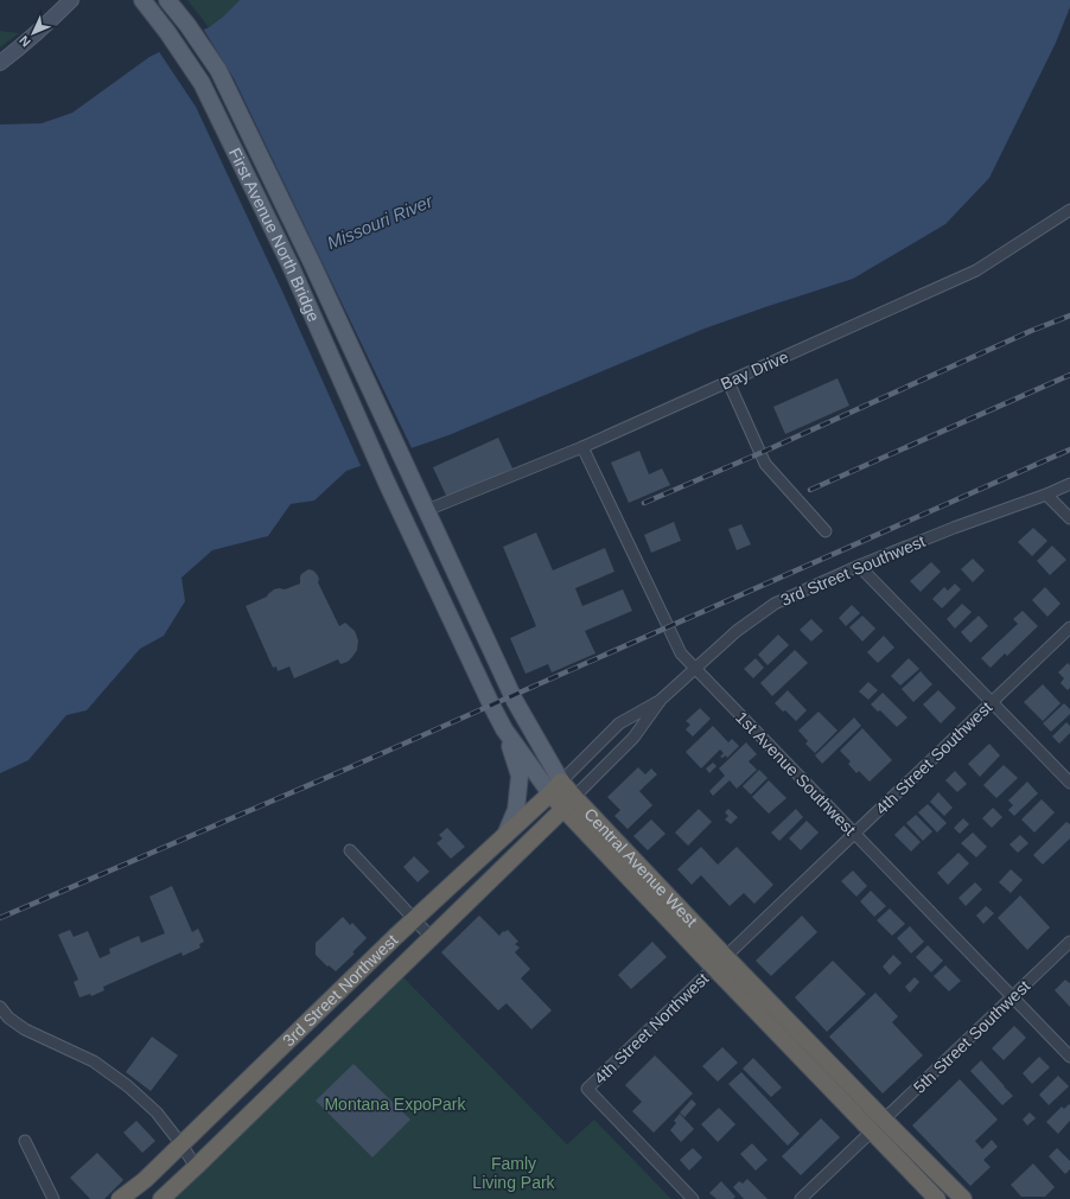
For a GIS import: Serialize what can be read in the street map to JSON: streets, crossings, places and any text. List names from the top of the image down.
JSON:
{
  "streets": {
    "highway": ["Central Avenue West", "3rd Street Northwest"],
    "main road": ["First Avenue North Bridge"],
    "street": [
      "Bay Drive",
      "3rd Street Southwest",
      "4th Street Southwest",
      "1st Avenue Southwest",
      "4th Street Northwest",
      "5th Street Southwest"
    ]
  },
  "crossings": [
    ["First Avenue North Bridge", "Central Avenue West"],
    ["Bay Drive", "1st Avenue Southwest"],
    ["Bay Drive", "Central Avenue West"],
    ["3rd Street Southwest", "1st Avenue Southwest"],
    ["3rd Street Southwest", "Central Avenue West"],
    ["3rd Street Southwest", "3rd Street Northwest"],
    ["4th Street Southwest", "1st Avenue Southwest"],
    ["4th Street Southwest", "Central Avenue West"],
    ["4th Street Southwest", "4th Street Northwest"],
    ["1st Avenue Southwest", "5th Street Southwest"],
    ["Central Avenue West", "3rd Street Northwest"],
    ["Central Avenue West", "4th Street Northwest"],
    ["Central Avenue West", "5th Street Southwest"]
  ],
  "water": ["Missouri River"],
  "parks": ["Montana ExpoPark", "Famly Living Park"],
  "north": "bottom left"
}
